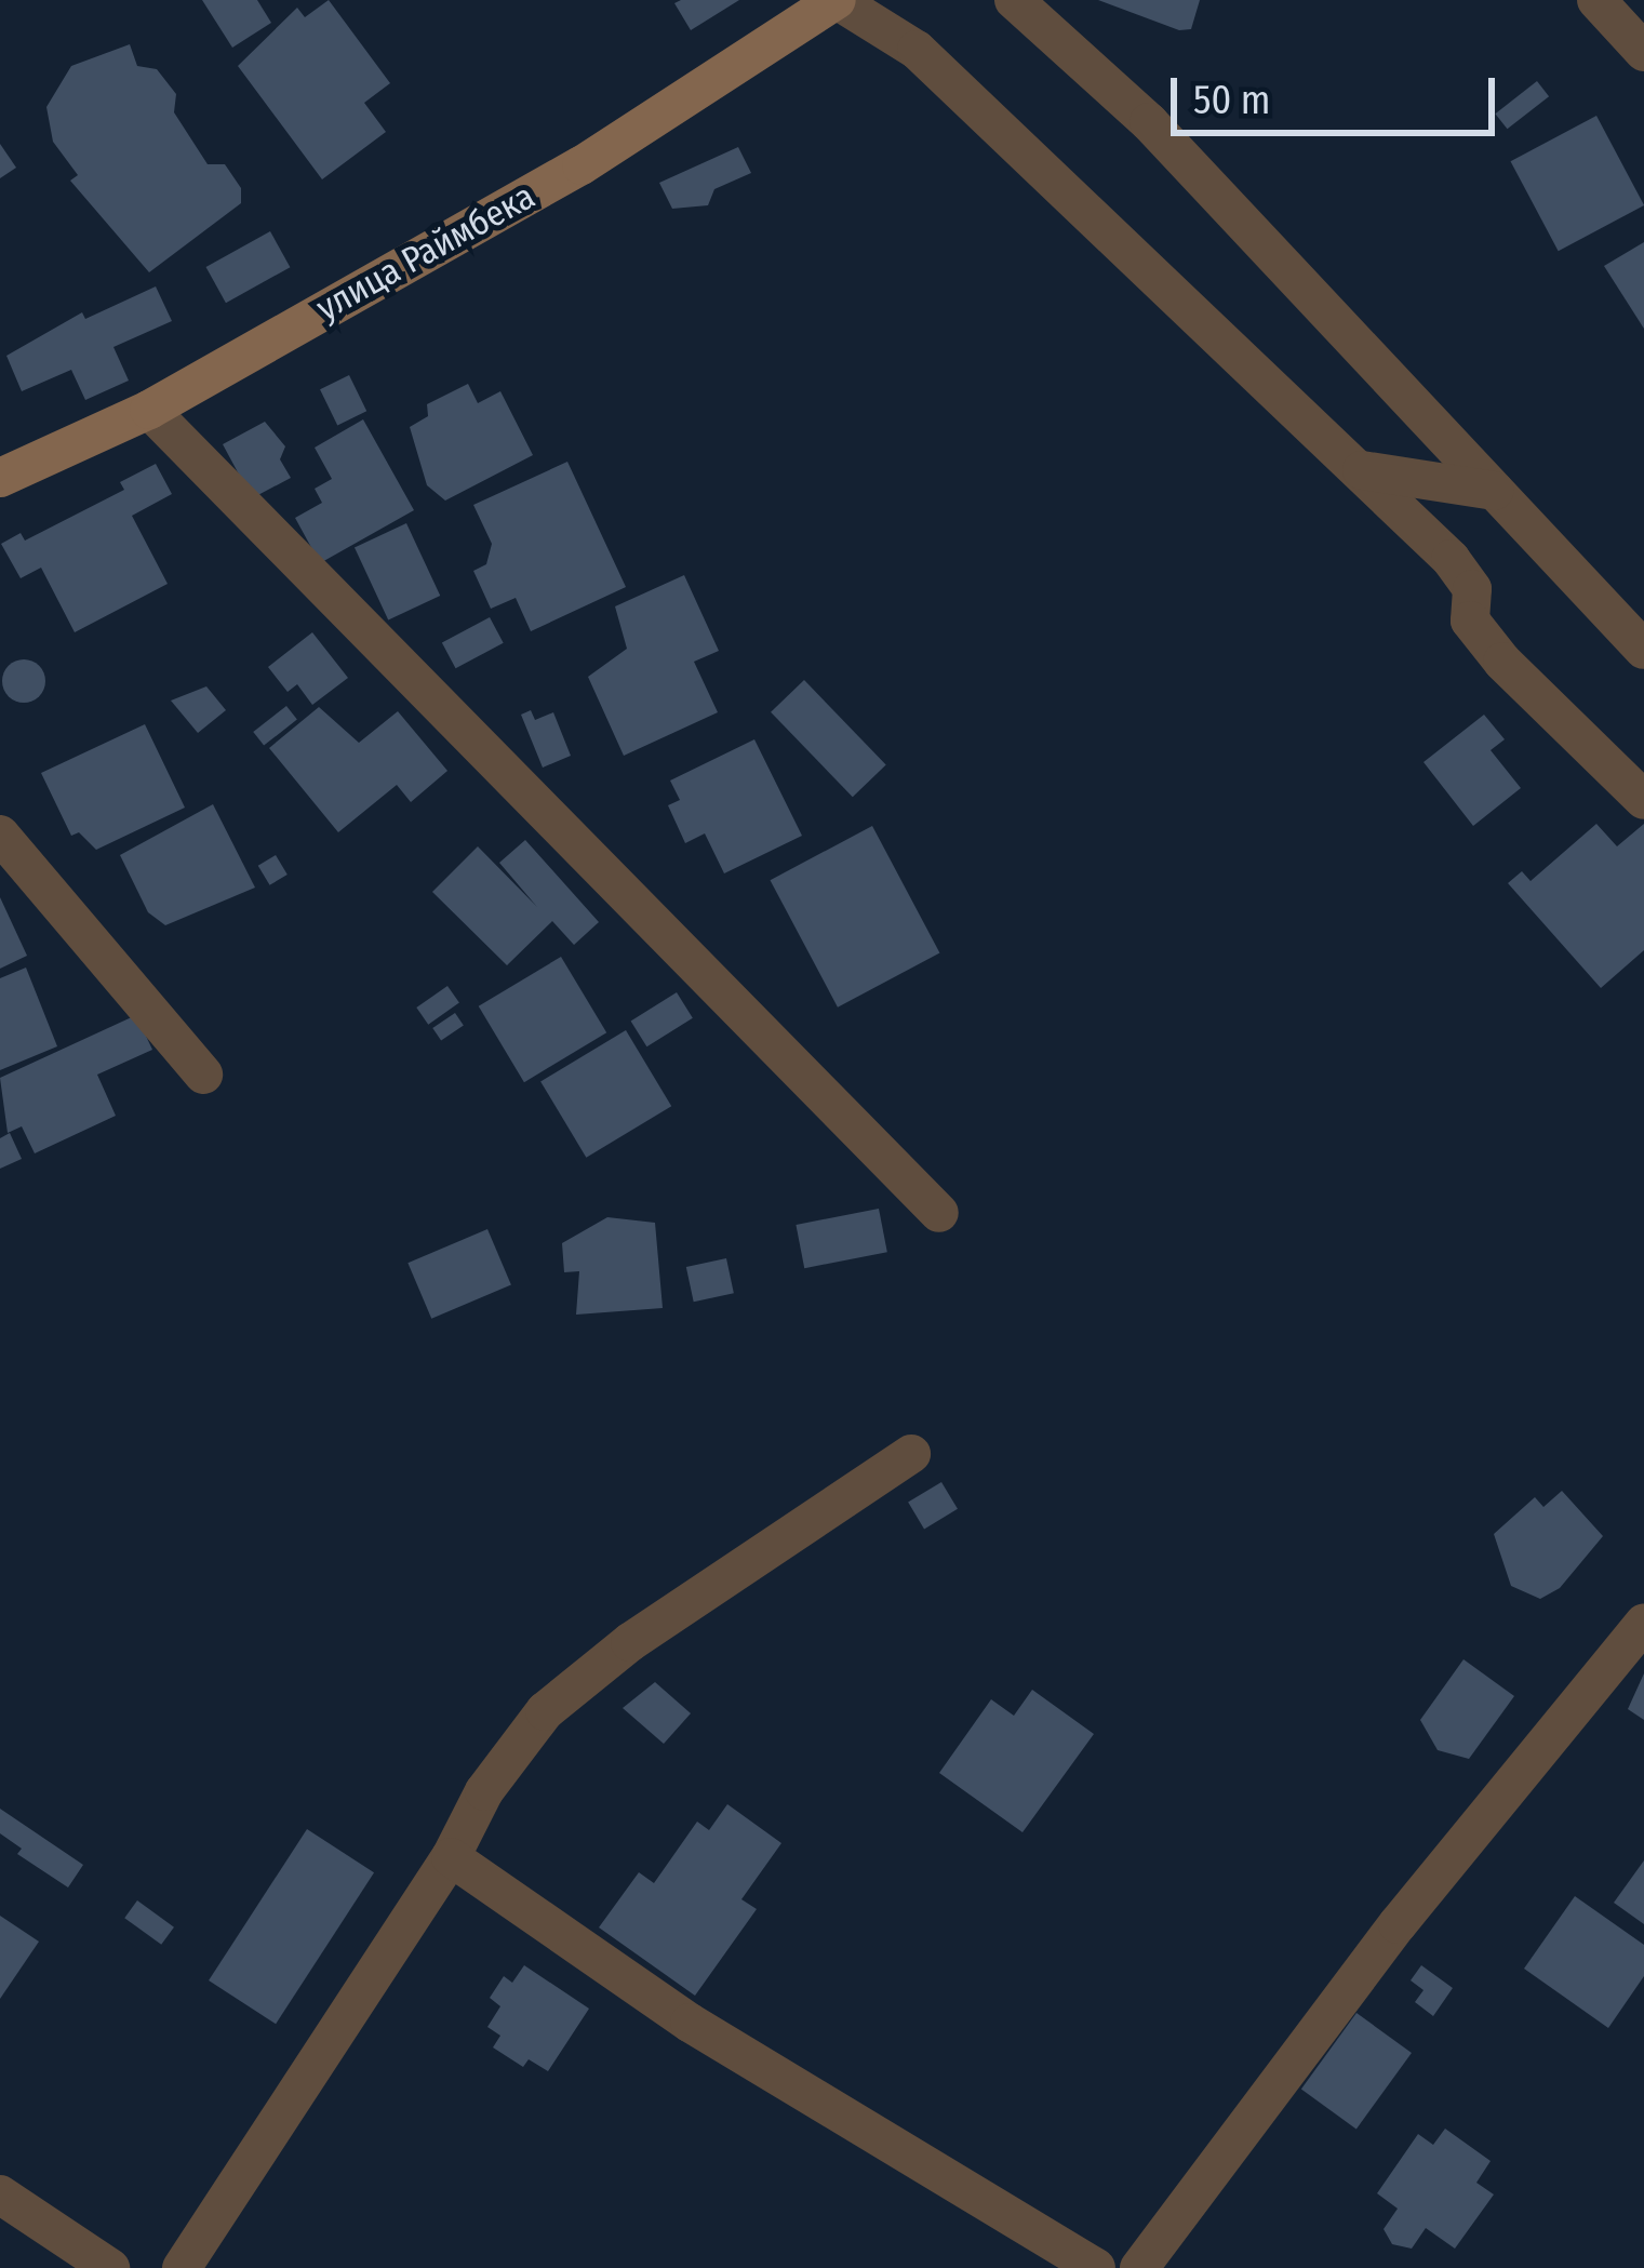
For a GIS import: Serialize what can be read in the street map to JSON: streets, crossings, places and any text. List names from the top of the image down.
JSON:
{
  "streets": {
    "street": ["улица Раймбека"]
  },
  "scale_bar": "50 m"
}
